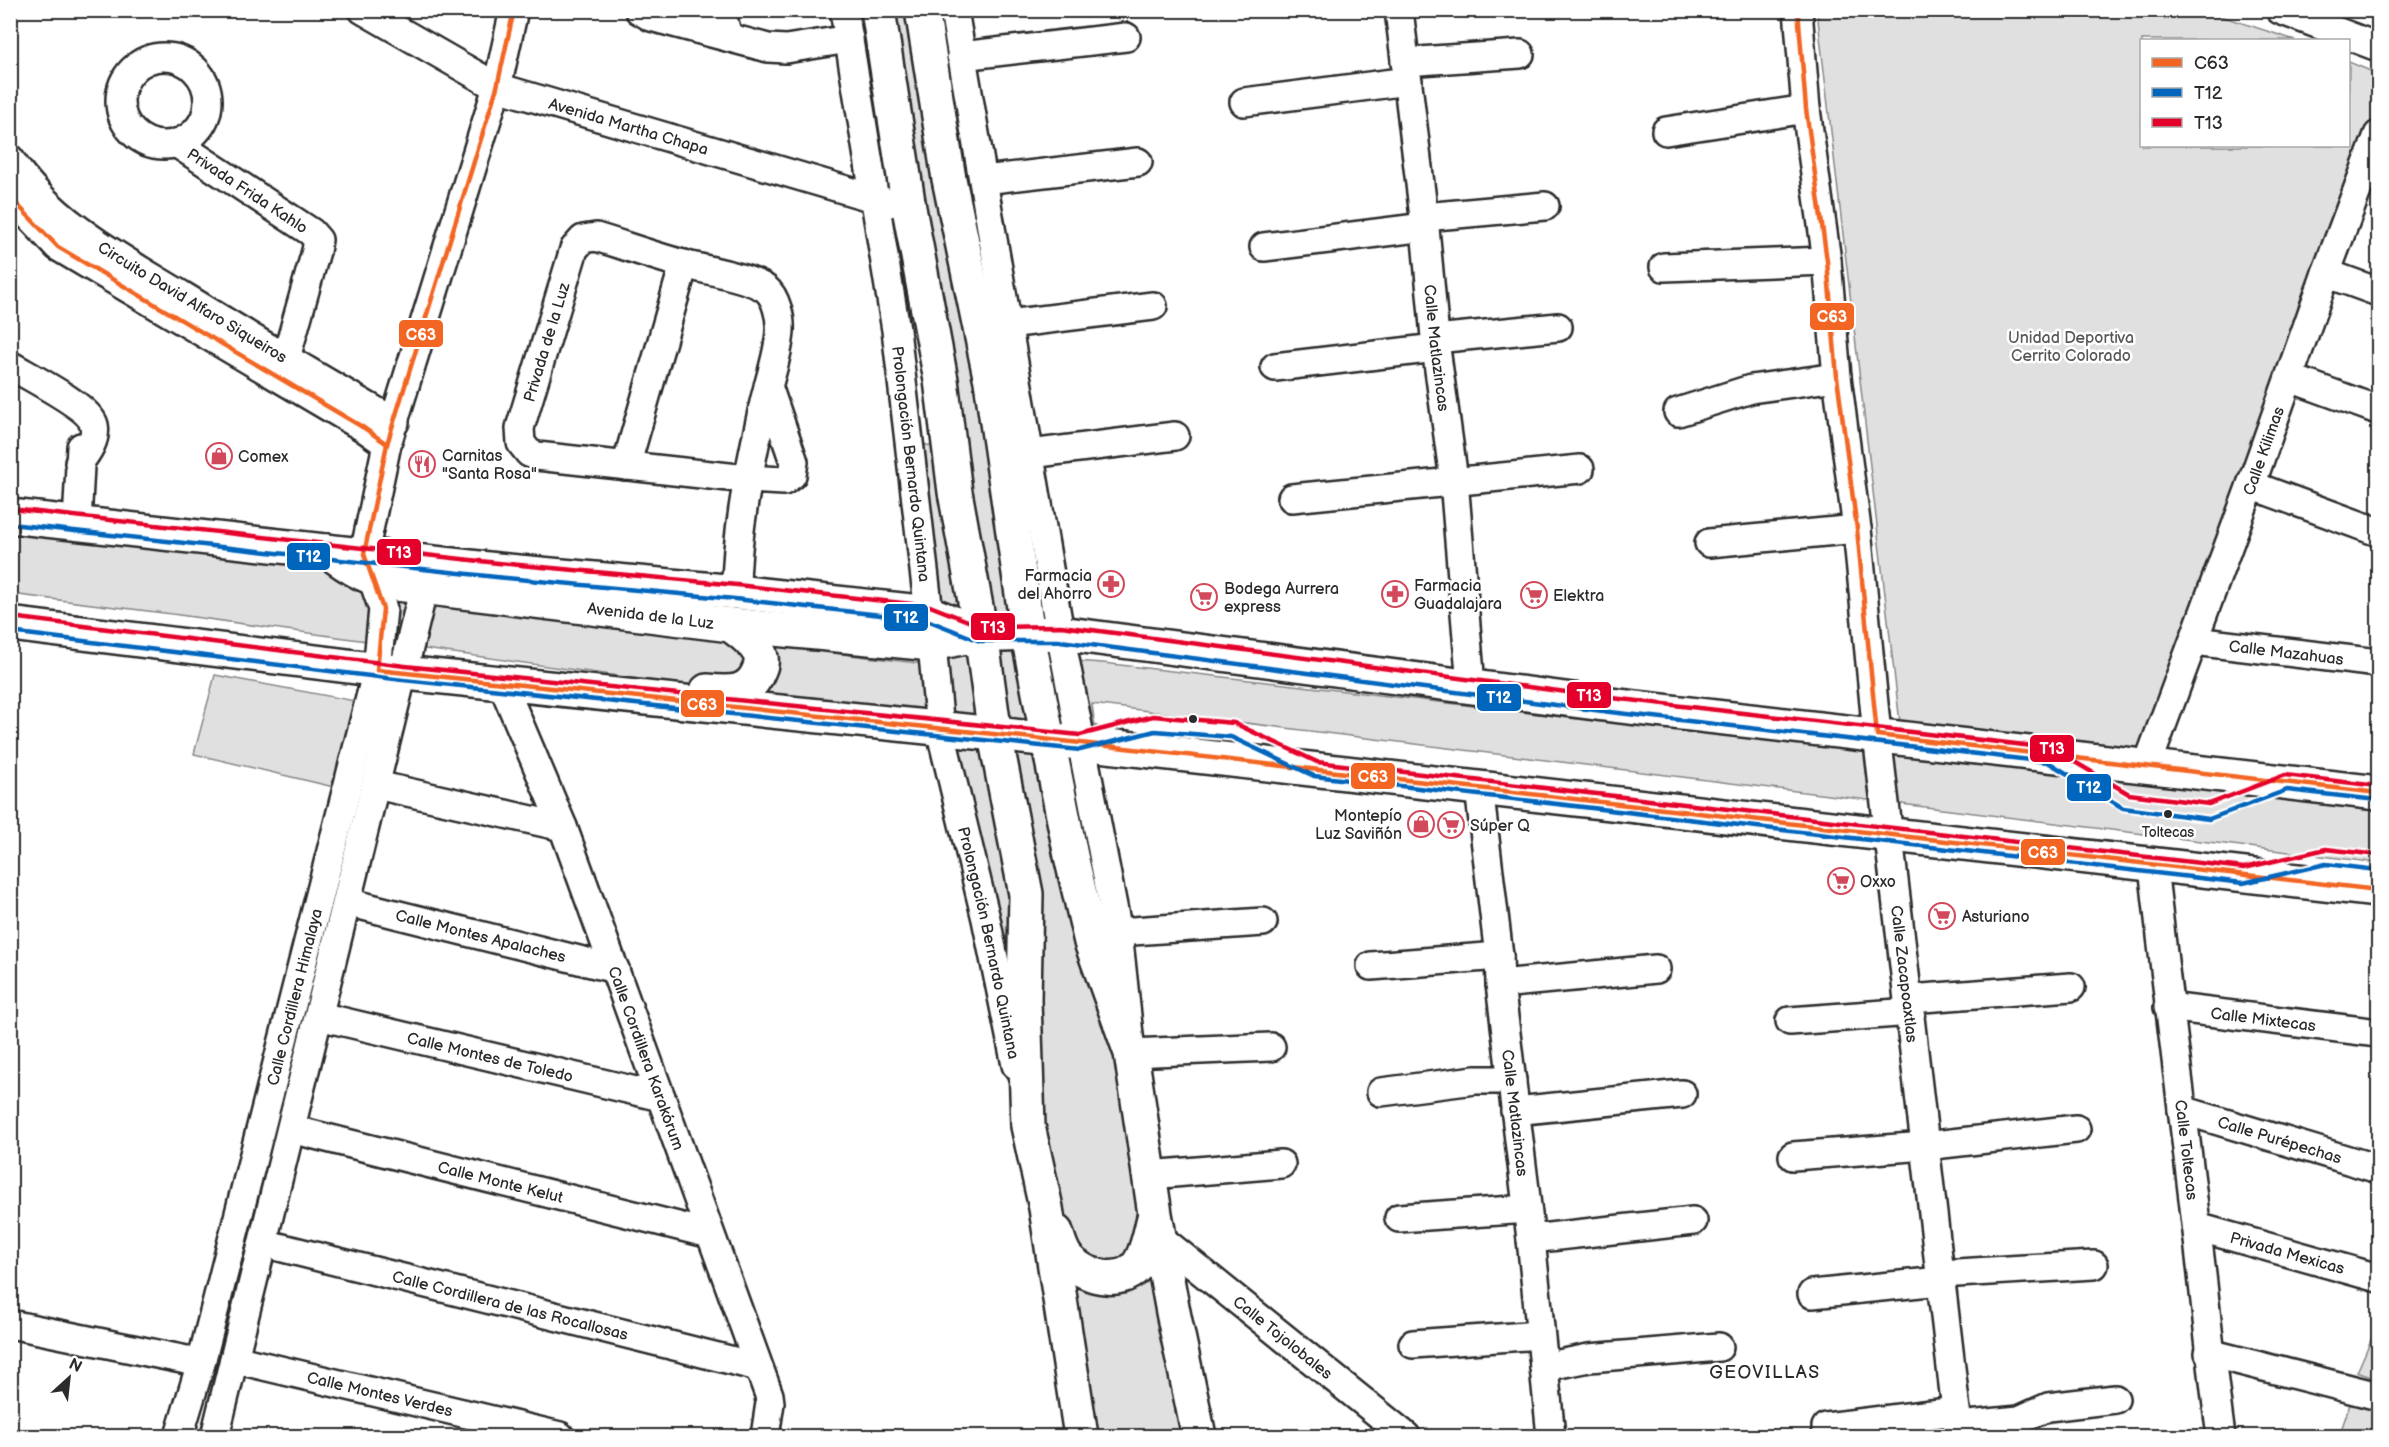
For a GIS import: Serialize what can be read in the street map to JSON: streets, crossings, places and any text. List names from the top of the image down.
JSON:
{
  "streets": {
    "main road": ["Prolongación Bernardo Quintana", "Avenida de la Luz"],
    "street": [
      "Avenida Martha Chapa",
      "Privada Frida Kahlo",
      "Circuito David Alfaro Siqueiros",
      "Privada de la Luz",
      "Calle Matlazincas",
      "Calle Kilimas",
      "Calle Mazahuas",
      "Calle Montes Apalaches",
      "Calle Zacapoaxtlas",
      "Calle Cordillera Himalaya",
      "Calle Mixtecas",
      "Calle Montes de Toledo",
      "Calle Cordillera Karakórum",
      "Calle Purépechas",
      "Calle Toltecas",
      "Calle Monte Kelut",
      "Privada Mexicas",
      "Calle Cordillera de las Rocallosas",
      "Calle Tojolobales",
      "Calle Montes Verdes"
    ]
  },
  "crossings": [
    ["Avenida Martha Chapa", "Prolongación Bernardo Quintana"],
    ["Privada Frida Kahlo", "Circuito David Alfaro Siqueiros"],
    ["Privada de la Luz", "Avenida de la Luz"],
    ["Calle Matlazincas", "Avenida de la Luz"],
    ["Calle Kilimas", "Avenida de la Luz"],
    ["Calle Kilimas", "Calle Mazahuas"],
    ["Prolongación Bernardo Quintana", "Avenida de la Luz"],
    ["Avenida de la Luz", "Calle Zacapoaxtlas"],
    ["Avenida de la Luz", "Calle Cordillera Himalaya"],
    ["Calle Montes Apalaches", "Calle Cordillera Himalaya"],
    ["Calle Montes Apalaches", "Calle Cordillera Karakórum"],
    ["Calle Cordillera Himalaya", "Calle Montes de Toledo"],
    ["Calle Cordillera Himalaya", "Calle Monte Kelut"],
    ["Calle Cordillera Himalaya", "Calle Cordillera de las Rocallosas"],
    ["Calle Cordillera Himalaya", "Calle Montes Verdes"],
    ["Calle Mixtecas", "Calle Toltecas"],
    ["Calle Montes de Toledo", "Calle Cordillera Karakórum"],
    ["Calle Cordillera Karakórum", "Calle Monte Kelut"],
    ["Calle Cordillera Karakórum", "Calle Cordillera de las Rocallosas"],
    ["Calle Purépechas", "Calle Toltecas"],
    ["Calle Toltecas", "Privada Mexicas"]
  ],
  "districts": ["GEOVILLAS"],
  "parks": ["Unidad Deportiva Cerrito Colorado"],
  "places": {
    "shop": ["Comex", "Montepío Luz Saviñón"],
    "restaurant": ["Carnitas \"Santa Rosa\""],
    "pharmacy": ["Farmacia del Ahorro", "Farmacia Guadalajara"],
    "supermarket": [
      "Elektra",
      "Bodega Aurrera express",
      "Súper Q",
      "Oxxo",
      "Asturiano"
    ],
    "other": ["Toltecas"]
  },
  "lines": ["transit line C63", "transit line T13", "transit line T12"],
  "legend": ["C63", "T12", "T13"],
  "north": "top right"
}
